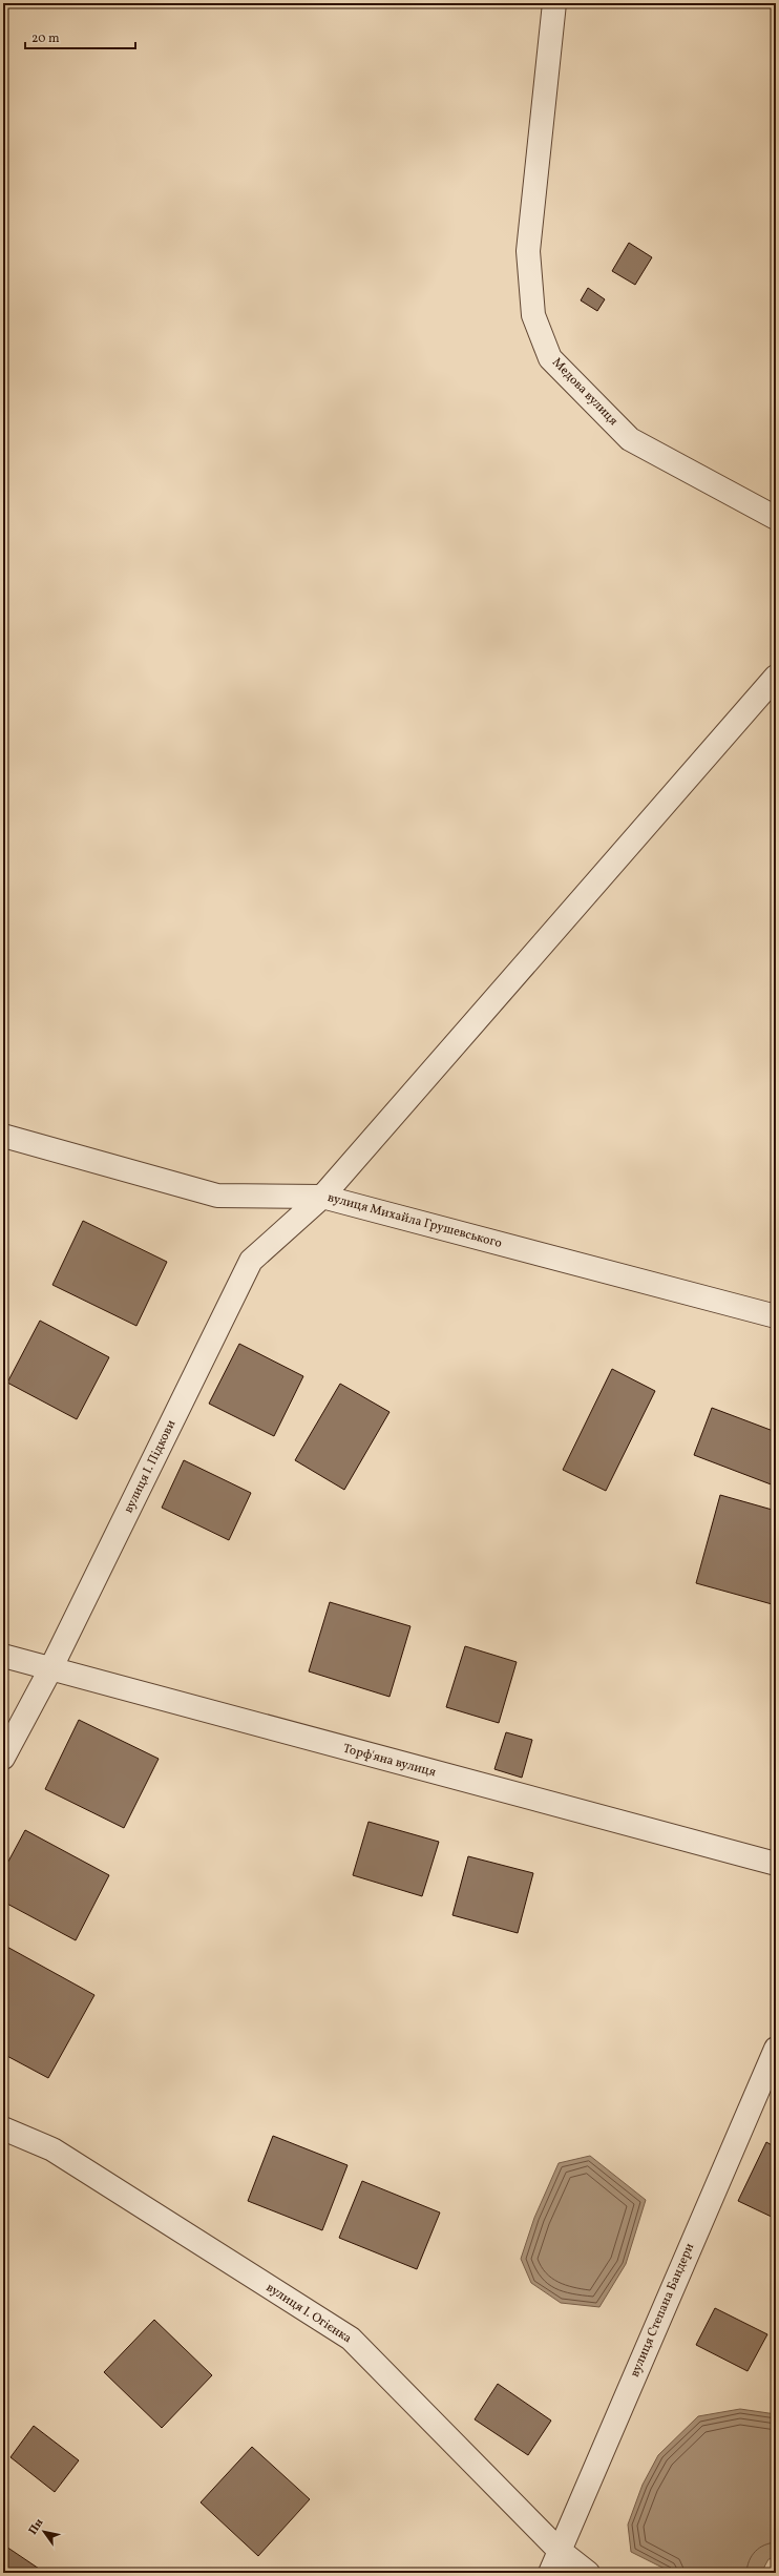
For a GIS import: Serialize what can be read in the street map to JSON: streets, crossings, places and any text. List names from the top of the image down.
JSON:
{
  "streets": {
    "street": [
      "Медова вулиця",
      "вулиця Михайла Грушевського",
      "вулиця І. Підкови",
      "Торф'яна вулиця",
      "вулиця Степана Бандери",
      "вулиця І. Огієнка"
    ]
  },
  "crossings": [
    ["вулиця Михайла Грушевського", "вулиця І. Підкови"],
    ["вулиця І. Підкови", "Торф'яна вулиця"],
    ["вулиця Степана Бандери", "вулиця І. Огієнка"]
  ],
  "scale_bar": "20 m",
  "north": "top left"
}
